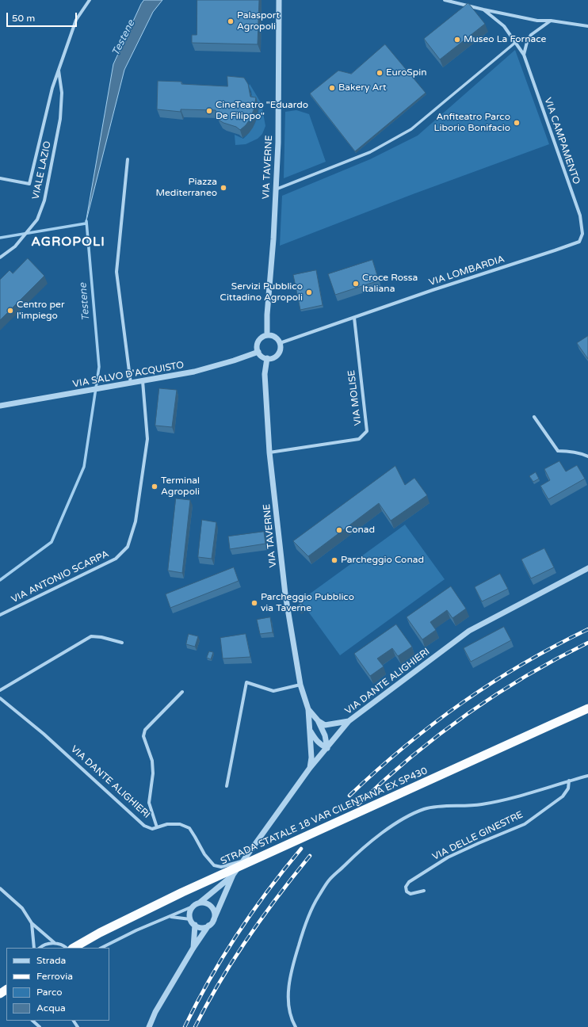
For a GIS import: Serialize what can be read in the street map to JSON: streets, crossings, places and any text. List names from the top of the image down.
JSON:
{
  "streets": {
    "highway": ["STRADA STATALE 18 VAR CILENTANA EX SP430"],
    "street": [
      "VIA CAMPAMENTO",
      "VIA TAVERNE",
      "VIALE LAZIO",
      "VIA LOMBARDIA",
      "VIA SALVO D'ACQUISTO",
      "VIA MOLISE",
      "VIA ANTONIO SCARPA",
      "VIA DANTE ALIGHIERI",
      "VIA DELLE GINESTRE"
    ]
  },
  "crossings": [
    ["VIA CAMPAMENTO", "VIA LOMBARDIA"],
    ["VIA TAVERNE", "VIA LOMBARDIA"],
    ["VIA TAVERNE", "VIA SALVO D'ACQUISTO"],
    ["VIA TAVERNE", "VIA MOLISE"],
    ["VIA TAVERNE", "VIA DANTE ALIGHIERI"],
    ["VIA LOMBARDIA", "VIA SALVO D'ACQUISTO"],
    ["VIA LOMBARDIA", "VIA MOLISE"],
    ["VIA SALVO D'ACQUISTO", "VIA ANTONIO SCARPA"]
  ],
  "districts": ["AGROPOLI"],
  "water": ["Testene"],
  "places": [
    "Palasport Agropoli",
    "Museo La Fornace",
    "EuroSpin",
    "Bakery Art",
    "CineTeatro \"Eduardo De Filippo\"",
    "Anfiteatro Parco Liborio Bonifacio",
    "Piazza Mediterraneo",
    "Croce Rossa Italiana",
    "Servizi Pubblico Cittadino Agropoli",
    "Centro per l'impiego",
    "Terminal Agropoli",
    "Conad",
    "Parcheggio Conad",
    "Parcheggio Pubblico via Taverne"
  ],
  "legend": [
    "Strada",
    "Ferrovia",
    "Parco",
    "Acqua"
  ],
  "scale_bar": "50 m"
}
